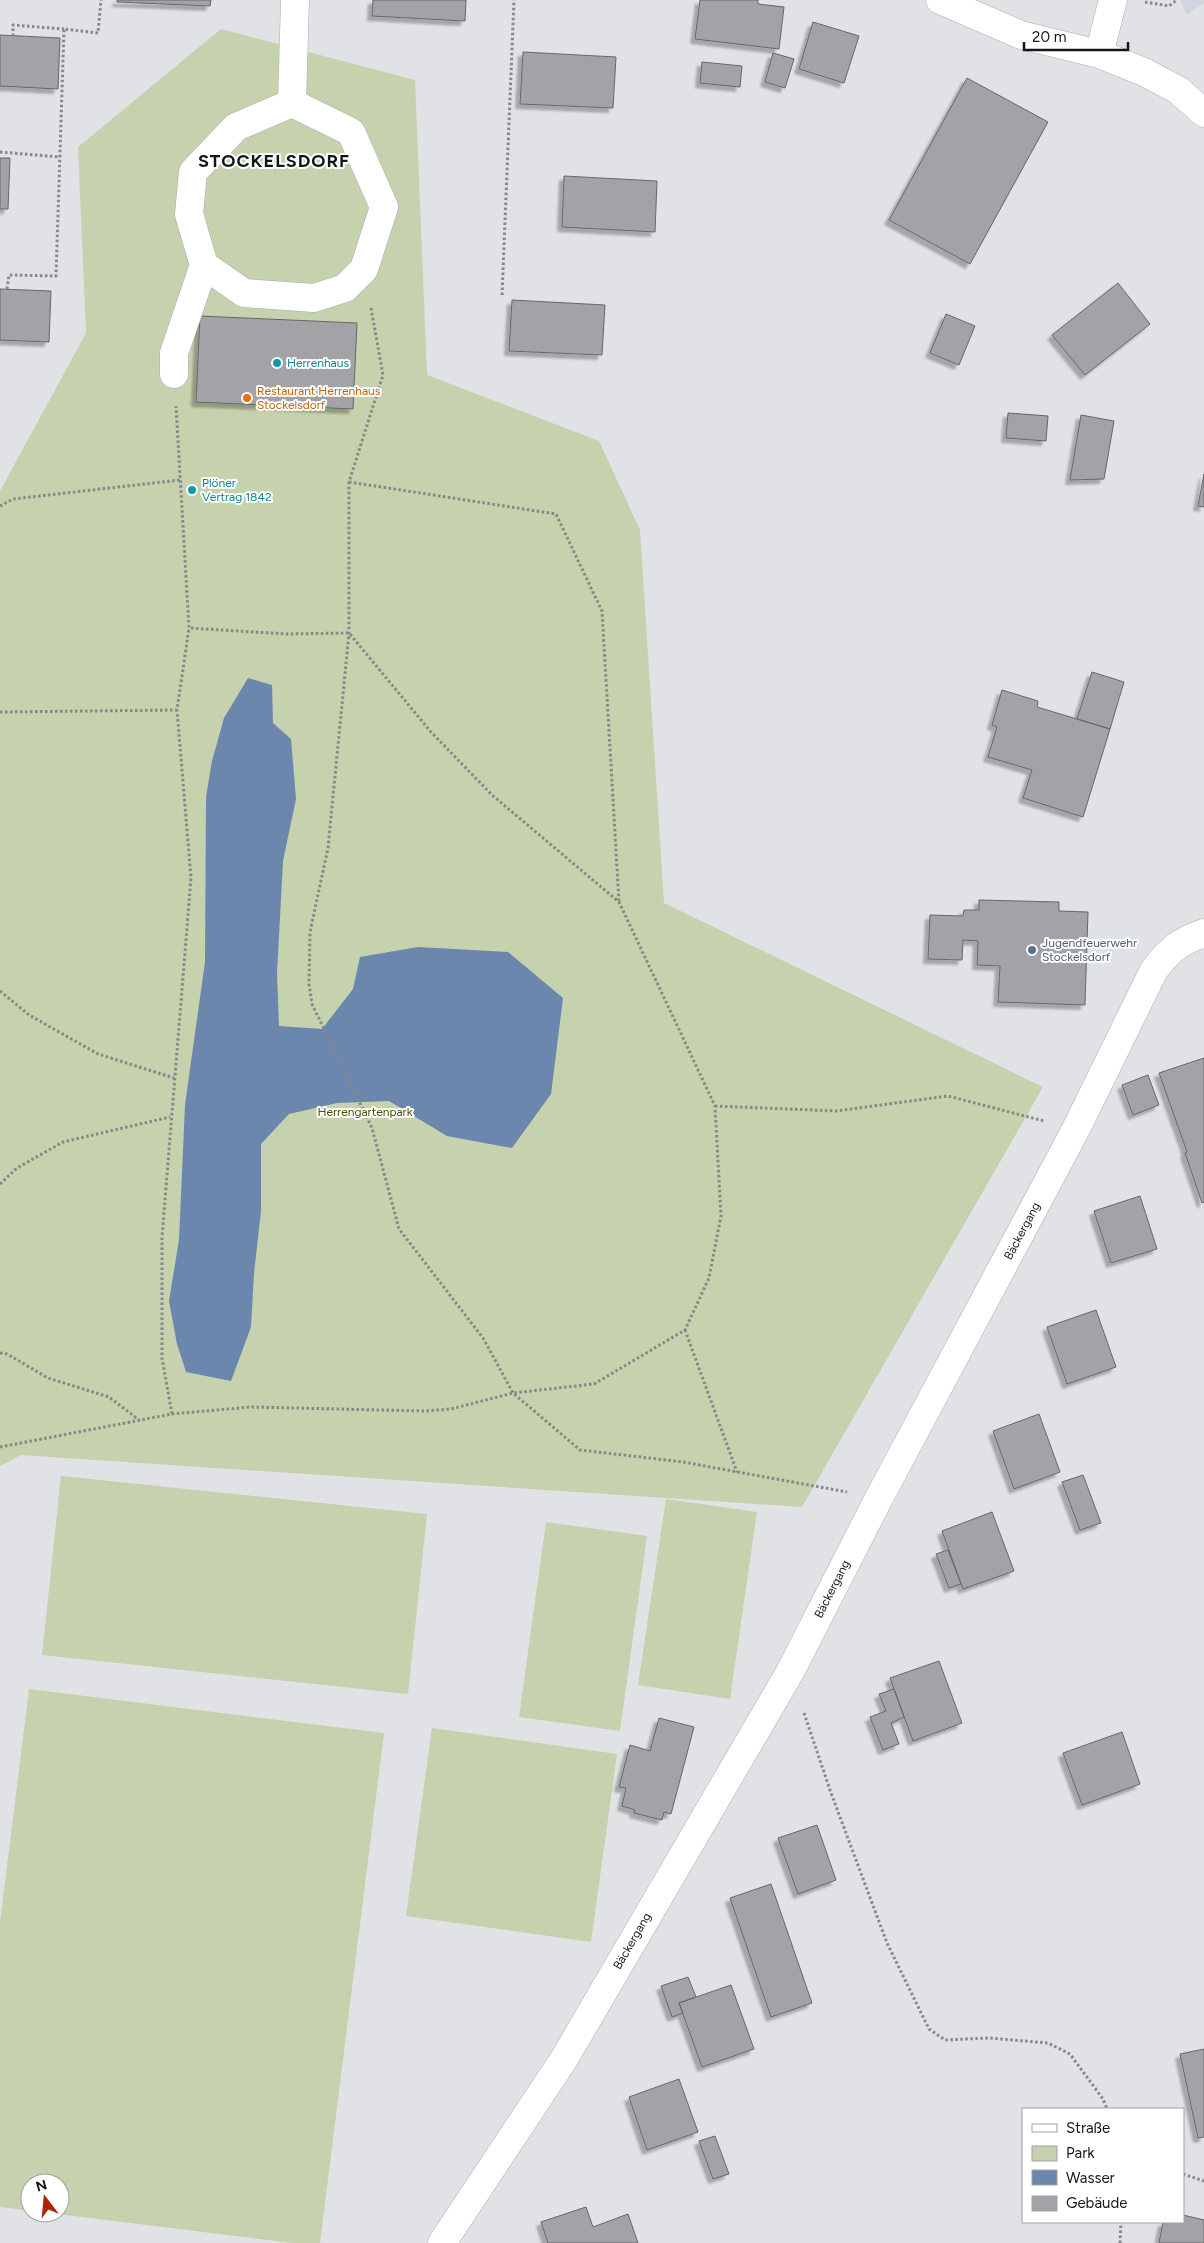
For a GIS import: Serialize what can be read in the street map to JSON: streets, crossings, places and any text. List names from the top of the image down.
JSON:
{
  "streets": {
    "street": ["Bäckergang"]
  },
  "districts": ["STOCKELSDORF"],
  "parks": ["Herrengartenpark"],
  "places": [
    "Herrenhaus",
    "Restaurant Herrenhaus Stockelsdorf",
    "Plöner Vertrag 1842",
    "Jugendfeuerwehr Stockelsdorf"
  ],
  "legend": [
    "Straße",
    "Park",
    "Wasser",
    "Gebäude"
  ],
  "scale_bar": "20 m",
  "north": "top"
}
